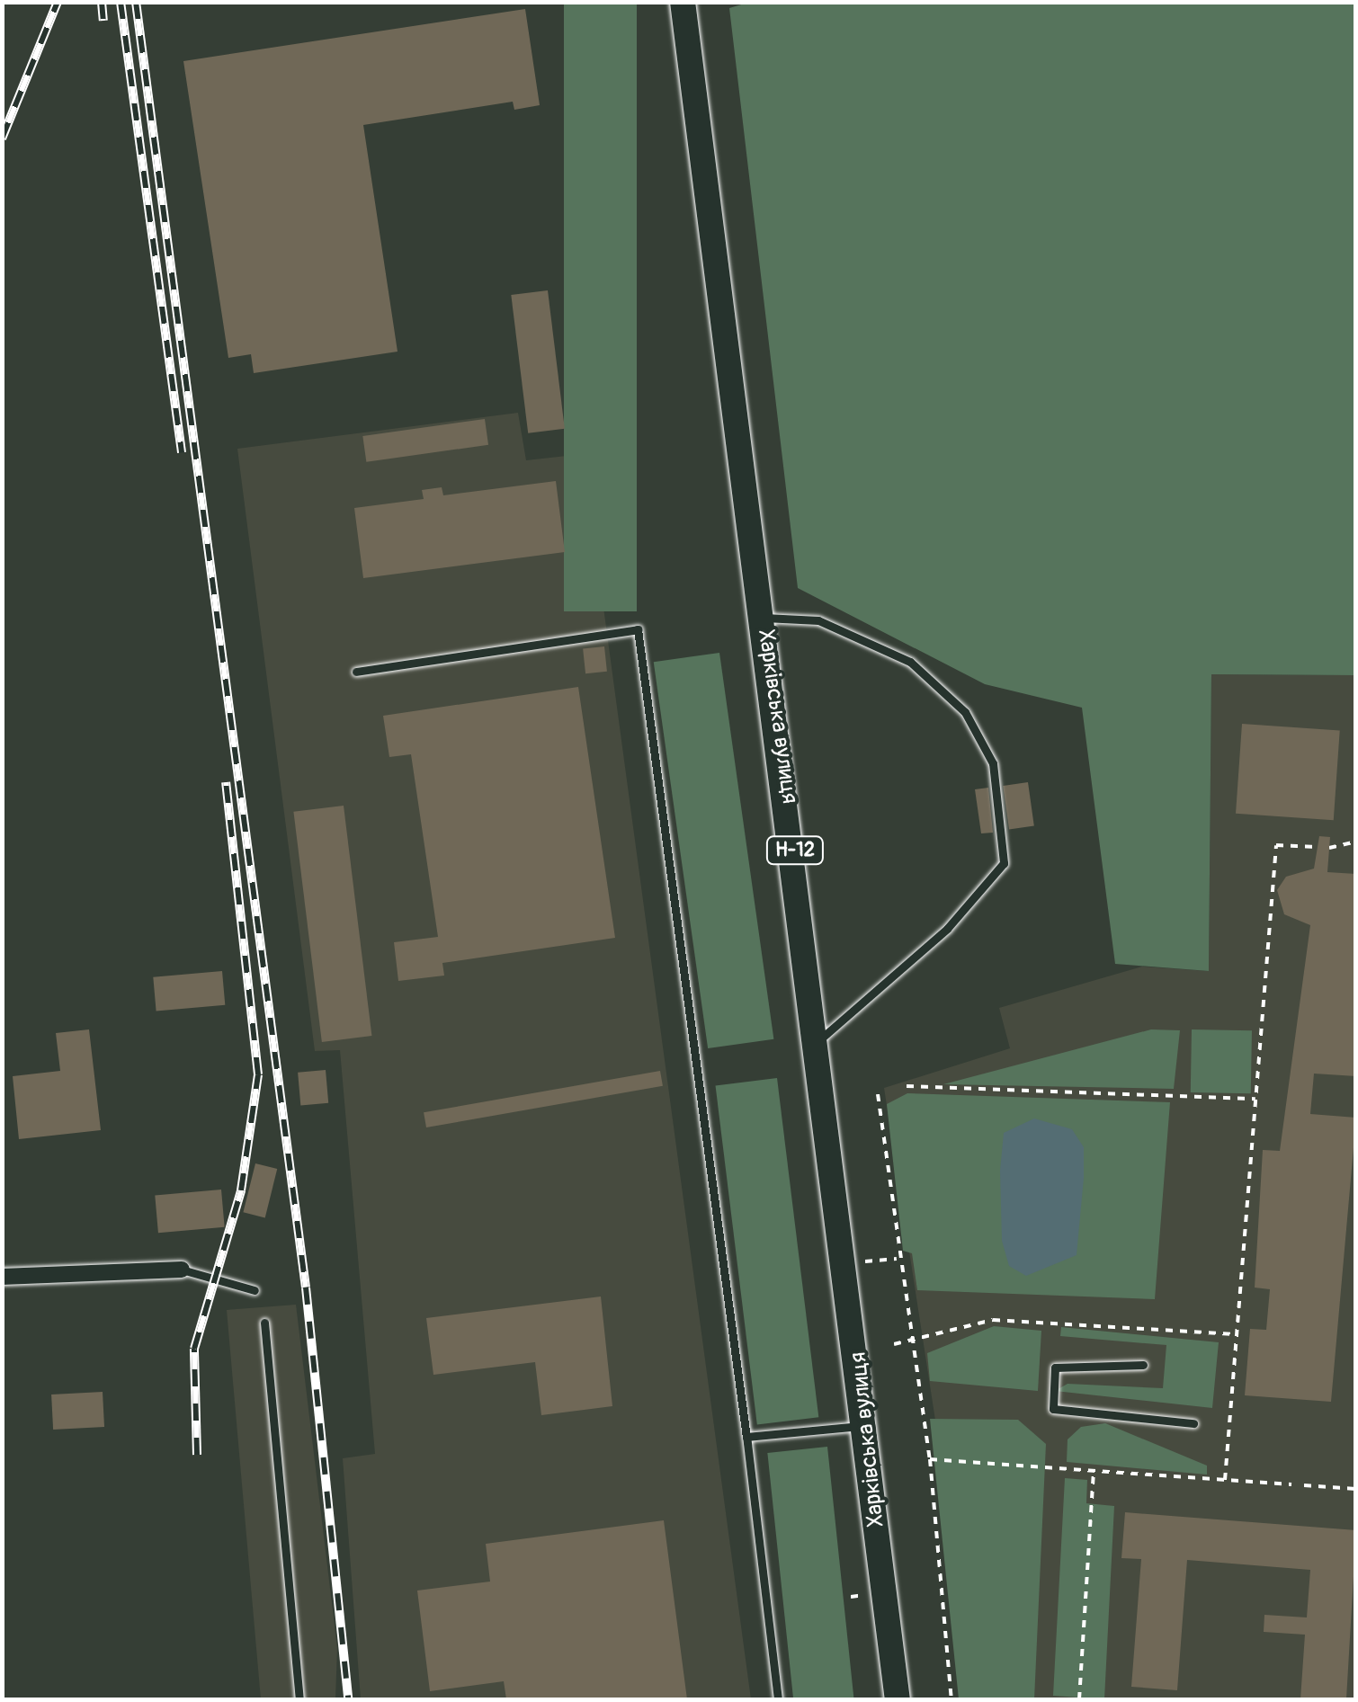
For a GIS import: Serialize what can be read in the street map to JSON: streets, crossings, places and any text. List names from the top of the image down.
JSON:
{
  "streets": {
    "main road": ["Харківська вулиця", "Н-12"]
  }
}
